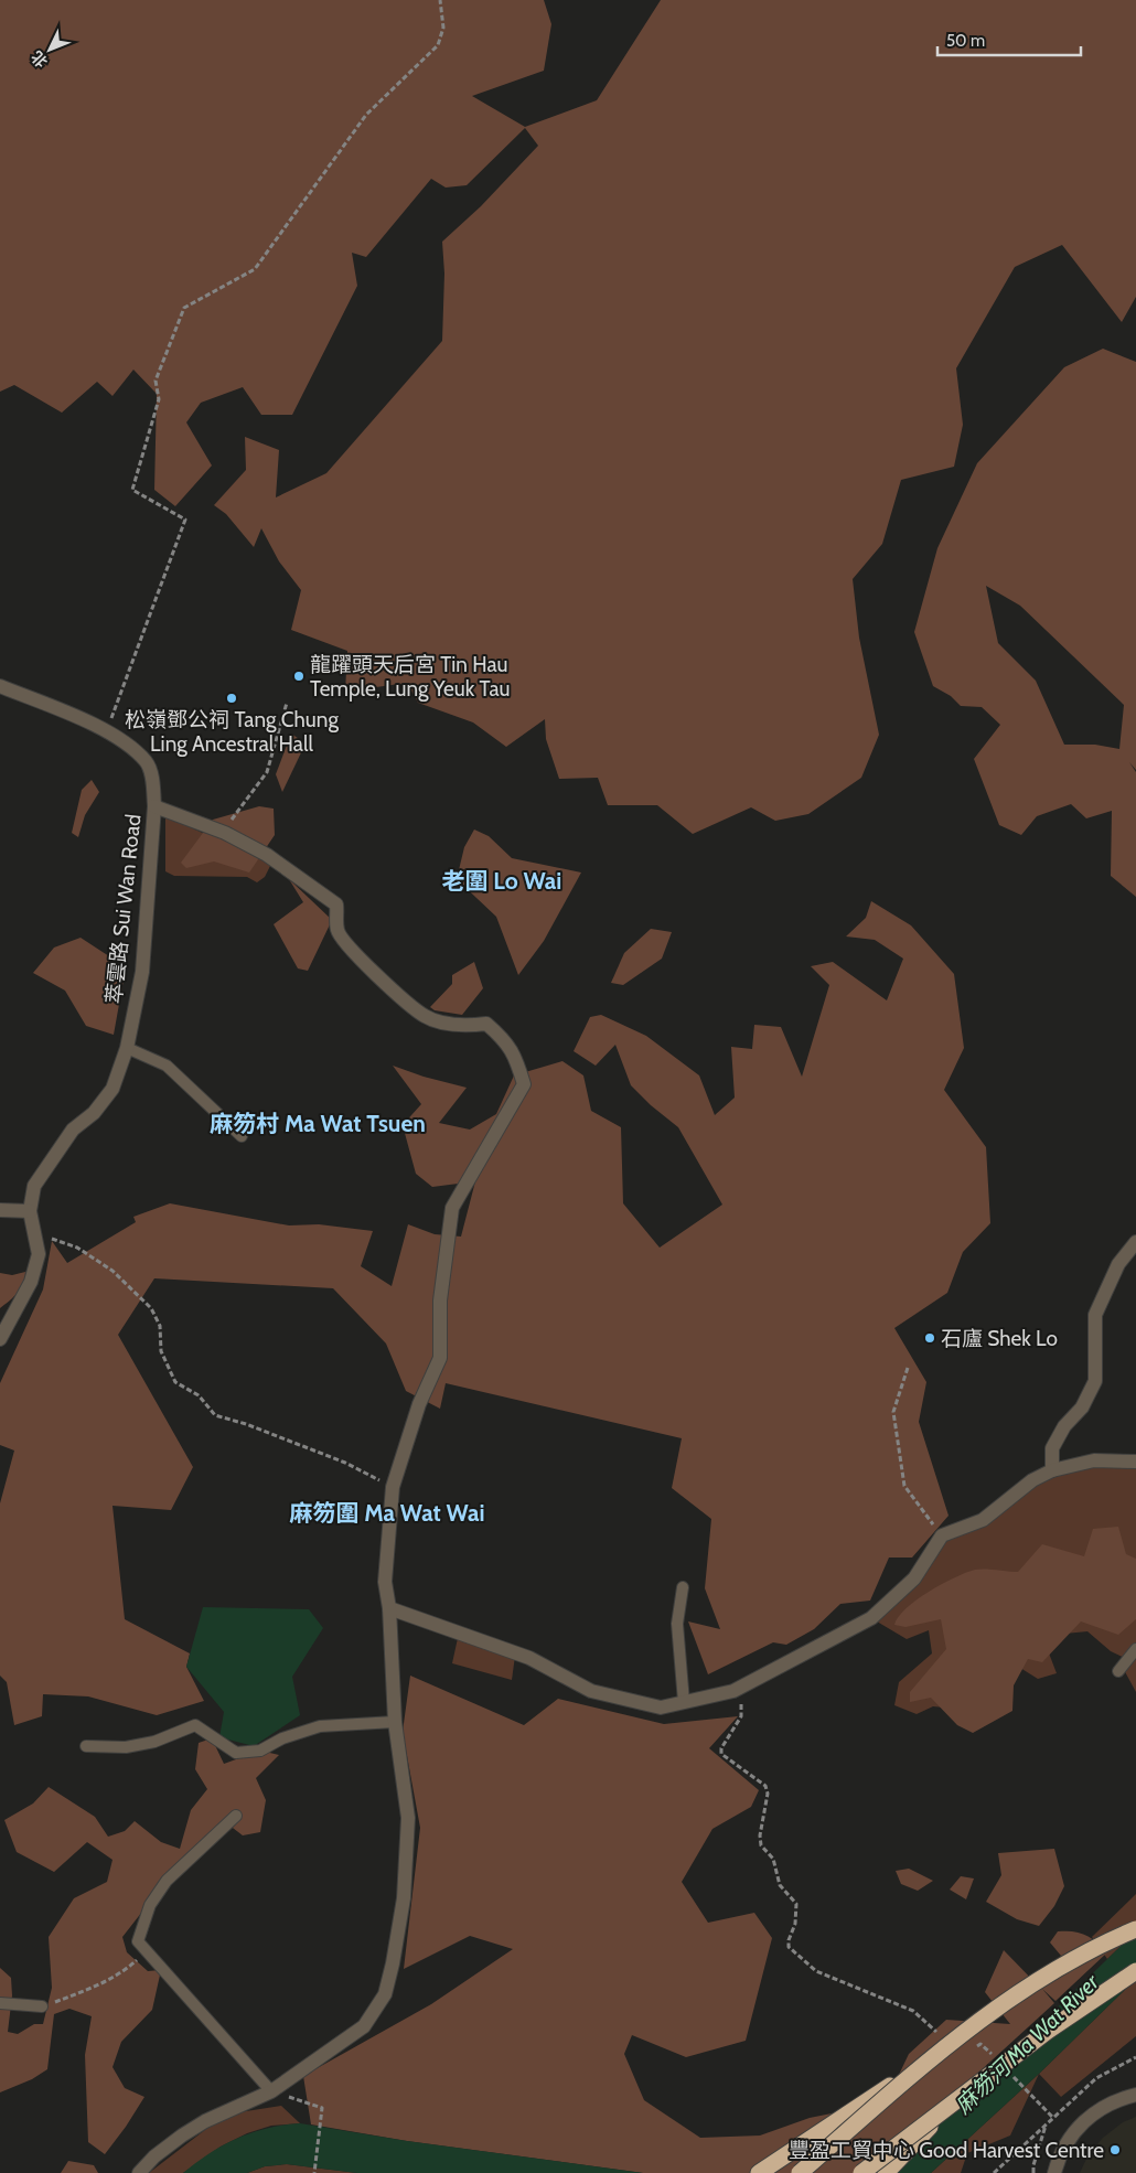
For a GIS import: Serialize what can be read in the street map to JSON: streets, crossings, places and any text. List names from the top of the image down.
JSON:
{
  "streets": {
    "street": ["萃雲路 Sui Wan Road"]
  },
  "districts": ["老圍 Lo Wai", "麻笏村 Ma Wat Tsuen", "麻笏圍 Ma Wat Wai"],
  "water": ["麻笏河 Ma Wat River"],
  "places": [
    "龍躍頭天后宮 Tin Hau Temple, Lung Yeuk Tau",
    "松嶺鄧公祠 Tang Chung Ling Ancestral Hall",
    "石廬 Shek Lo",
    "豐盈工貿中心 Good Harvest Centre"
  ],
  "scale_bar": "50 m",
  "north": "bottom left"
}
